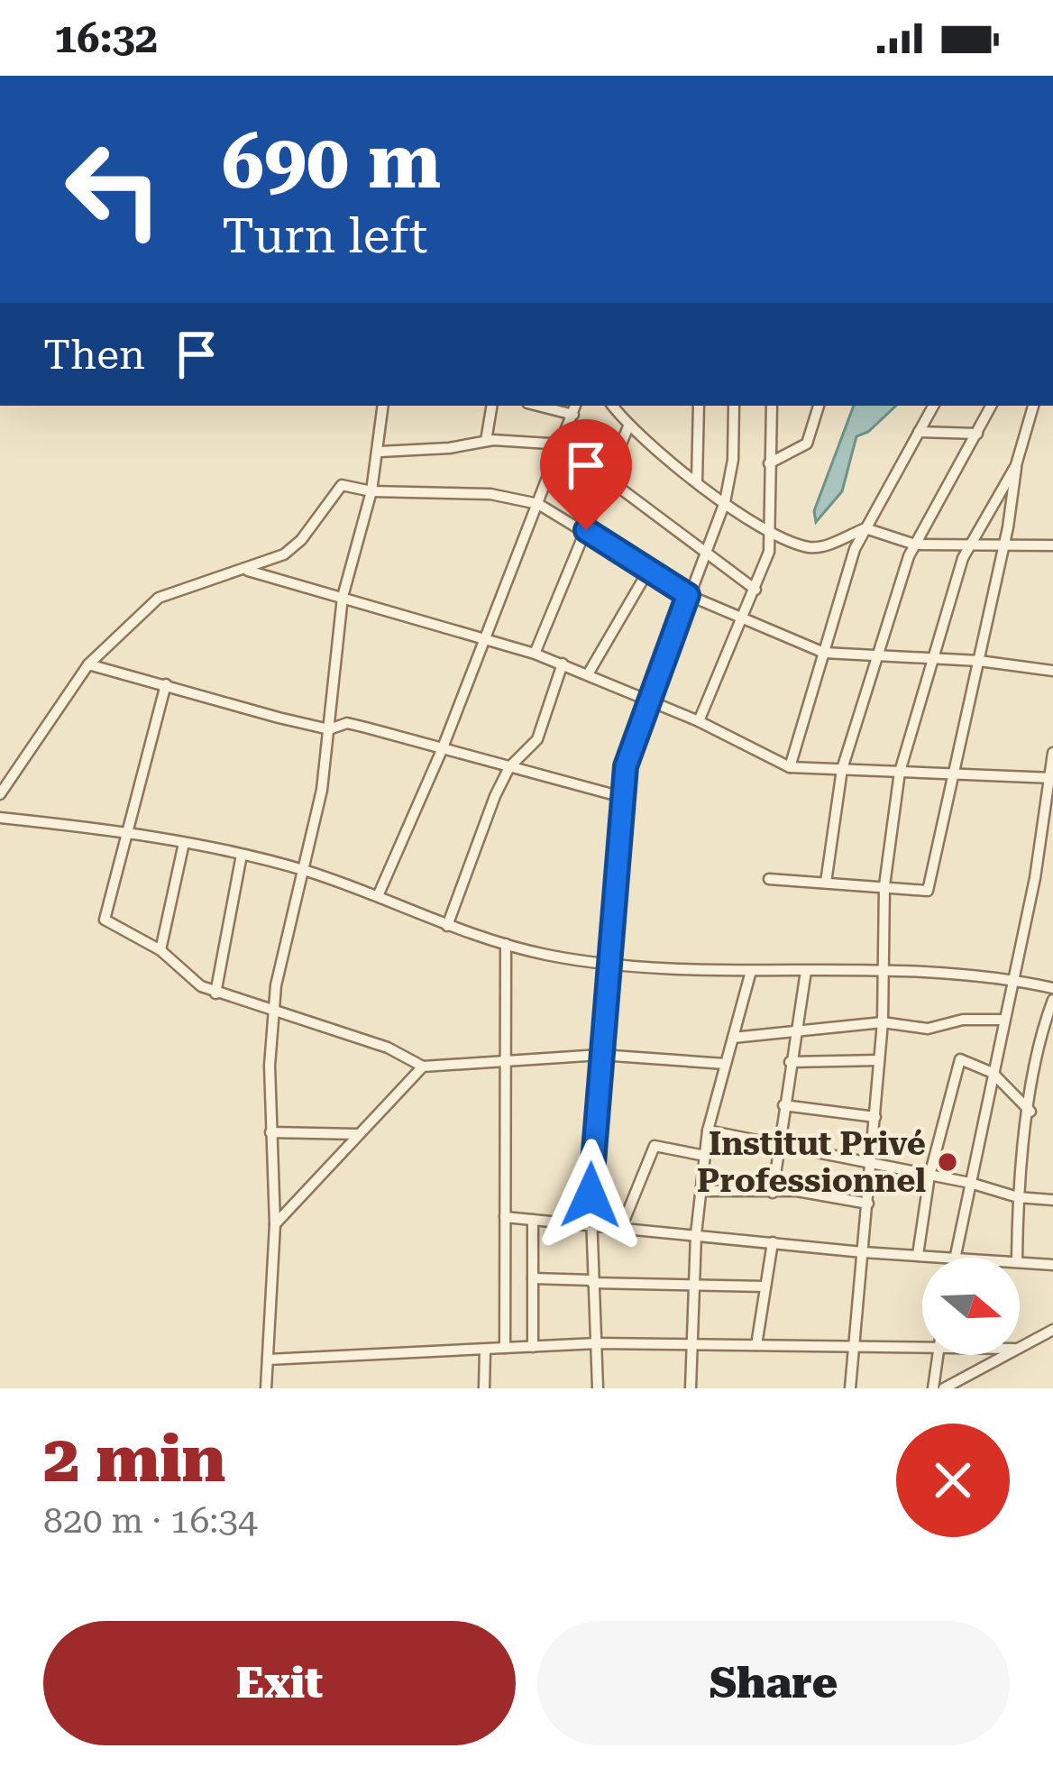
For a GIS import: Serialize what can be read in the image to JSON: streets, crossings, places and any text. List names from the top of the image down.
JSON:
{
  "places": ["Institut Privé Professionnel"],
  "north": "right",
  "page": {
    "status": "16:32",
    "turn": ["690 m", "Turn left"],
    "then": "Then",
    "heading": ["2 min", "820 m · 16:34"],
    "buttons": ["Exit", "Share"]
  }
}
